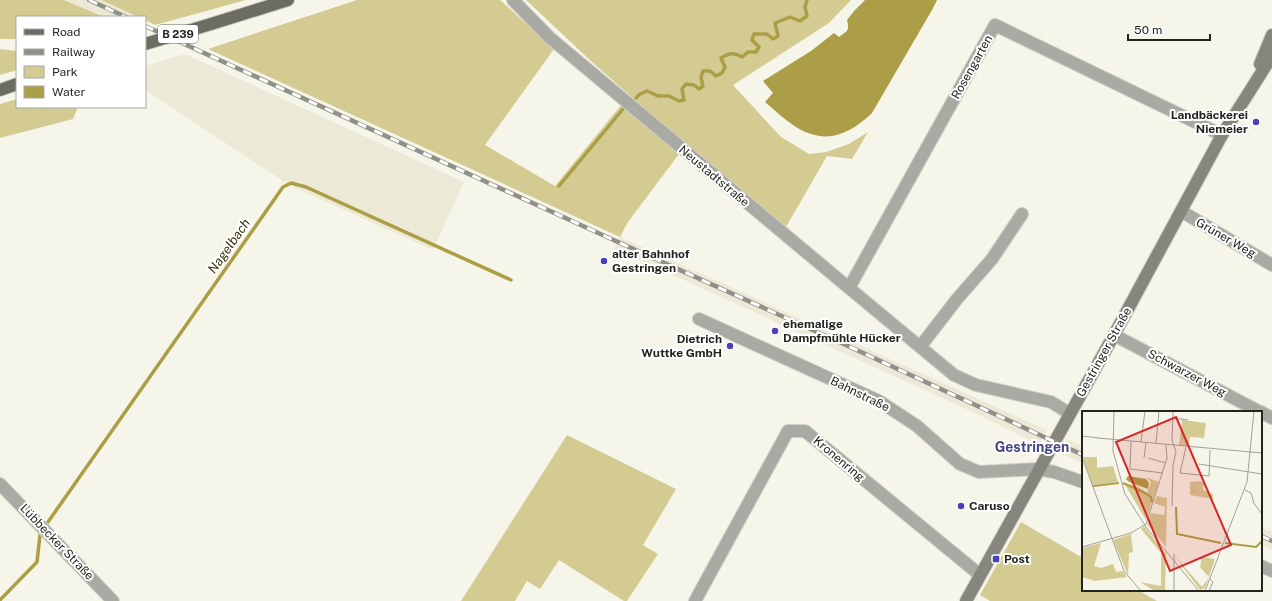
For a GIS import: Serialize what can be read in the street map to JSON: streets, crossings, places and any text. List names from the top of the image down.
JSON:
{
  "streets": {
    "main road": ["B 239", "Gestringer Straße"],
    "street": [
      "Rosengarten",
      "Neustadtstraße",
      "Grüner Weg",
      "Schwarzer Weg",
      "Bahnstraße",
      "Kronenring",
      "Lübbecker Straße"
    ]
  },
  "crossings": [
    ["Rosengarten", "Neustadtstraße"],
    ["Rosengarten", "Gestringer Straße"],
    ["Neustadtstraße", "Gestringer Straße"],
    ["Grüner Weg", "Gestringer Straße"],
    ["Gestringer Straße", "Schwarzer Weg"],
    ["Gestringer Straße", "Bahnstraße"],
    ["Gestringer Straße", "Kronenring"]
  ],
  "districts": ["Gestringen"],
  "water": ["Nagelbach"],
  "places": {
    "other": [
      "Landbäckerei Niemeier",
      "alter Bahnhof Gestringen",
      "ehemalige Dampfmühle Hücker",
      "Dietrich Wuttke GmbH",
      "Caruso"
    ],
    "transit": ["Post"]
  },
  "legend": [
    "Road",
    "Railway",
    "Park",
    "Water"
  ],
  "scale_bar": "50 m"
}
